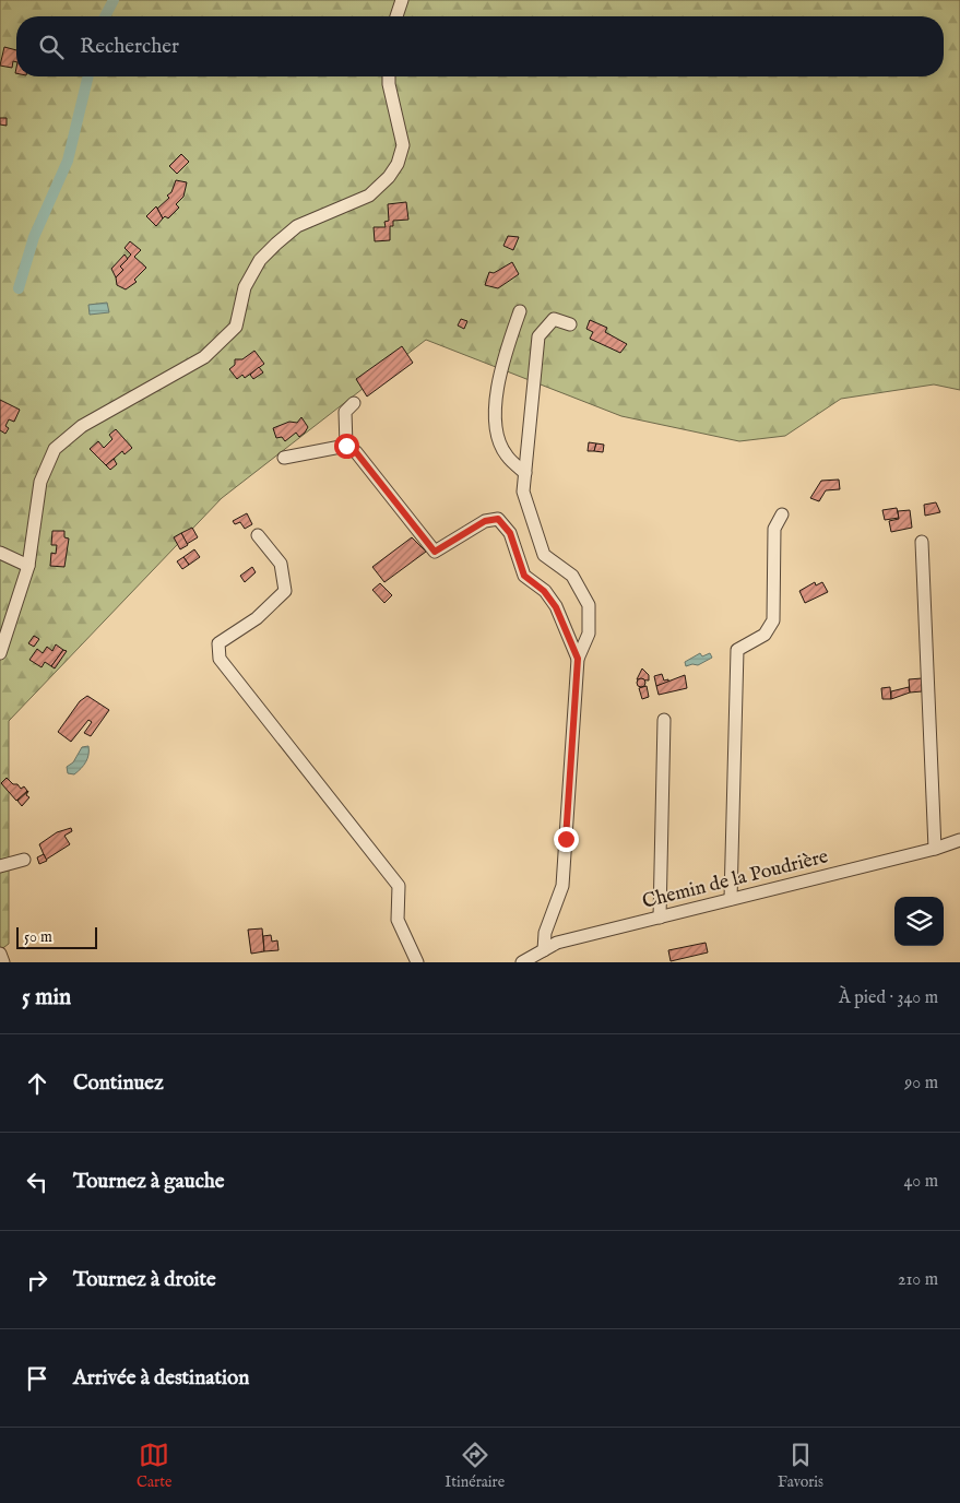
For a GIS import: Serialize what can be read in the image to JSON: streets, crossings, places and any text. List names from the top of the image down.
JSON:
{
  "streets": {
    "street": ["Chemin de la Poudrière"]
  },
  "scale_bar": "50 m",
  "page": {
    "search": "Rechercher",
    "scale": "50 m",
    "heading": ["5 min", "À pied · 340 m"],
    "list": [
      ["Continuez", "90 m"],
      ["Tournez à gauche", "40 m"],
      ["Tournez à droite", "210 m"],
      "Arrivée à destination"
    ],
    "nav": ["Carte", "Itinéraire", "Favoris"]
  }
}
